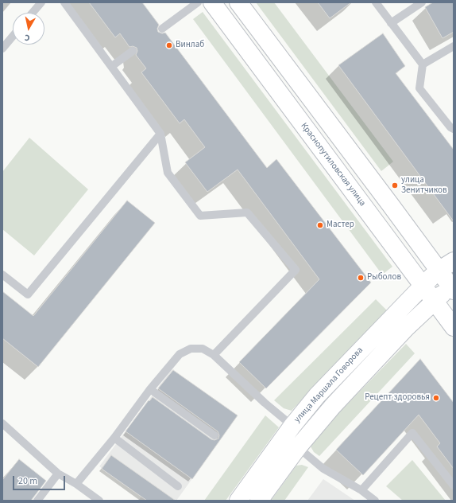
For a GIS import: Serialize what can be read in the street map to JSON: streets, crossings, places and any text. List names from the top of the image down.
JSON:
{
  "streets": {
    "main road": ["Краснопутиловская улица", "улица Маршала Говорова"]
  },
  "crossings": [
    ["Краснопутиловская улица", "улица Маршала Говорова"]
  ],
  "places": [
    "Винлаб",
    "улица Зенитчиков",
    "Мастер",
    "Рыболов",
    "Рецепт здоровья"
  ],
  "scale_bar": "20 m",
  "north": "bottom"
}
